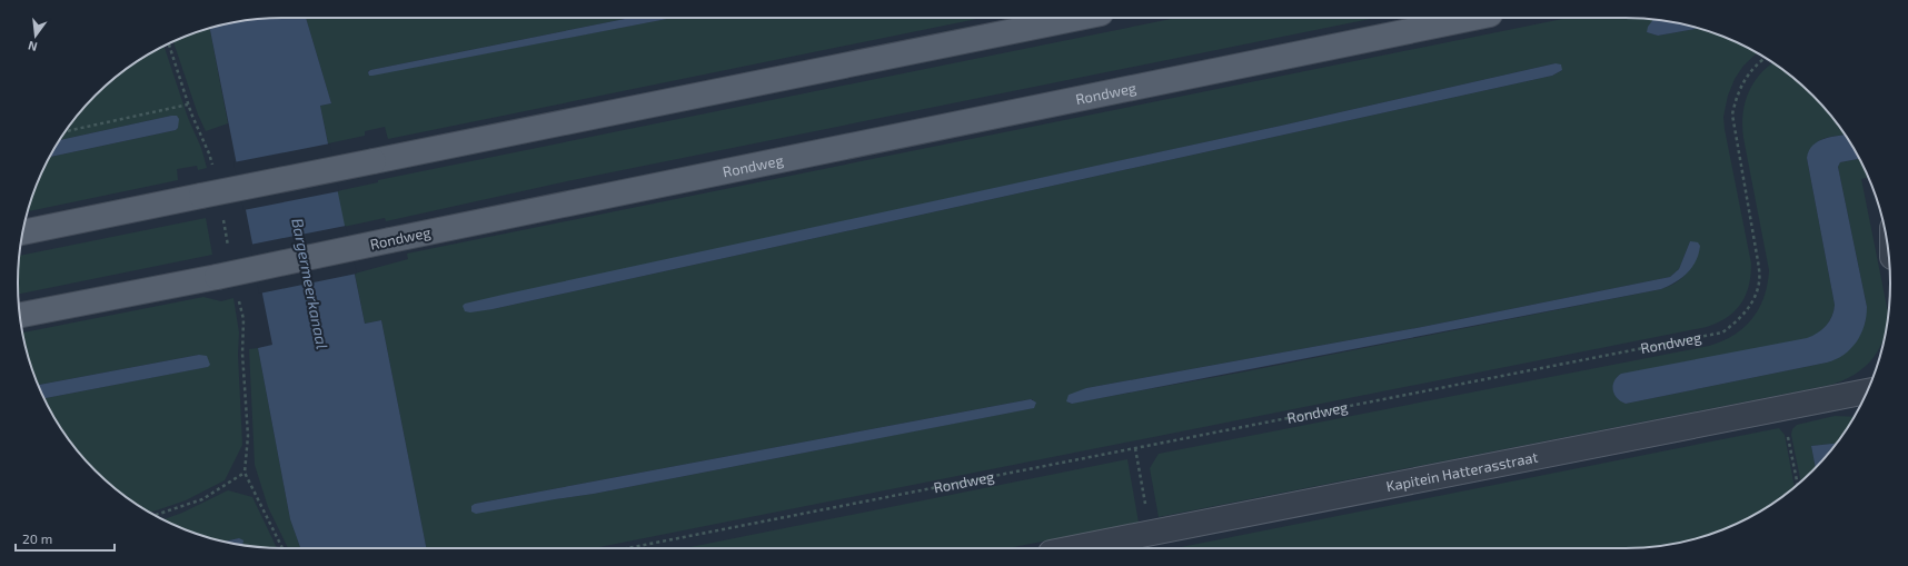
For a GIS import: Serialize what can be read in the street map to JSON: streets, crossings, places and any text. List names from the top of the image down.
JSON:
{
  "streets": {
    "main road": ["Rondweg"],
    "street": ["Kapitein Hatterasstraat"]
  },
  "water": ["Bargermeerkanaal"],
  "scale_bar": "20 m",
  "north": "bottom"
}
